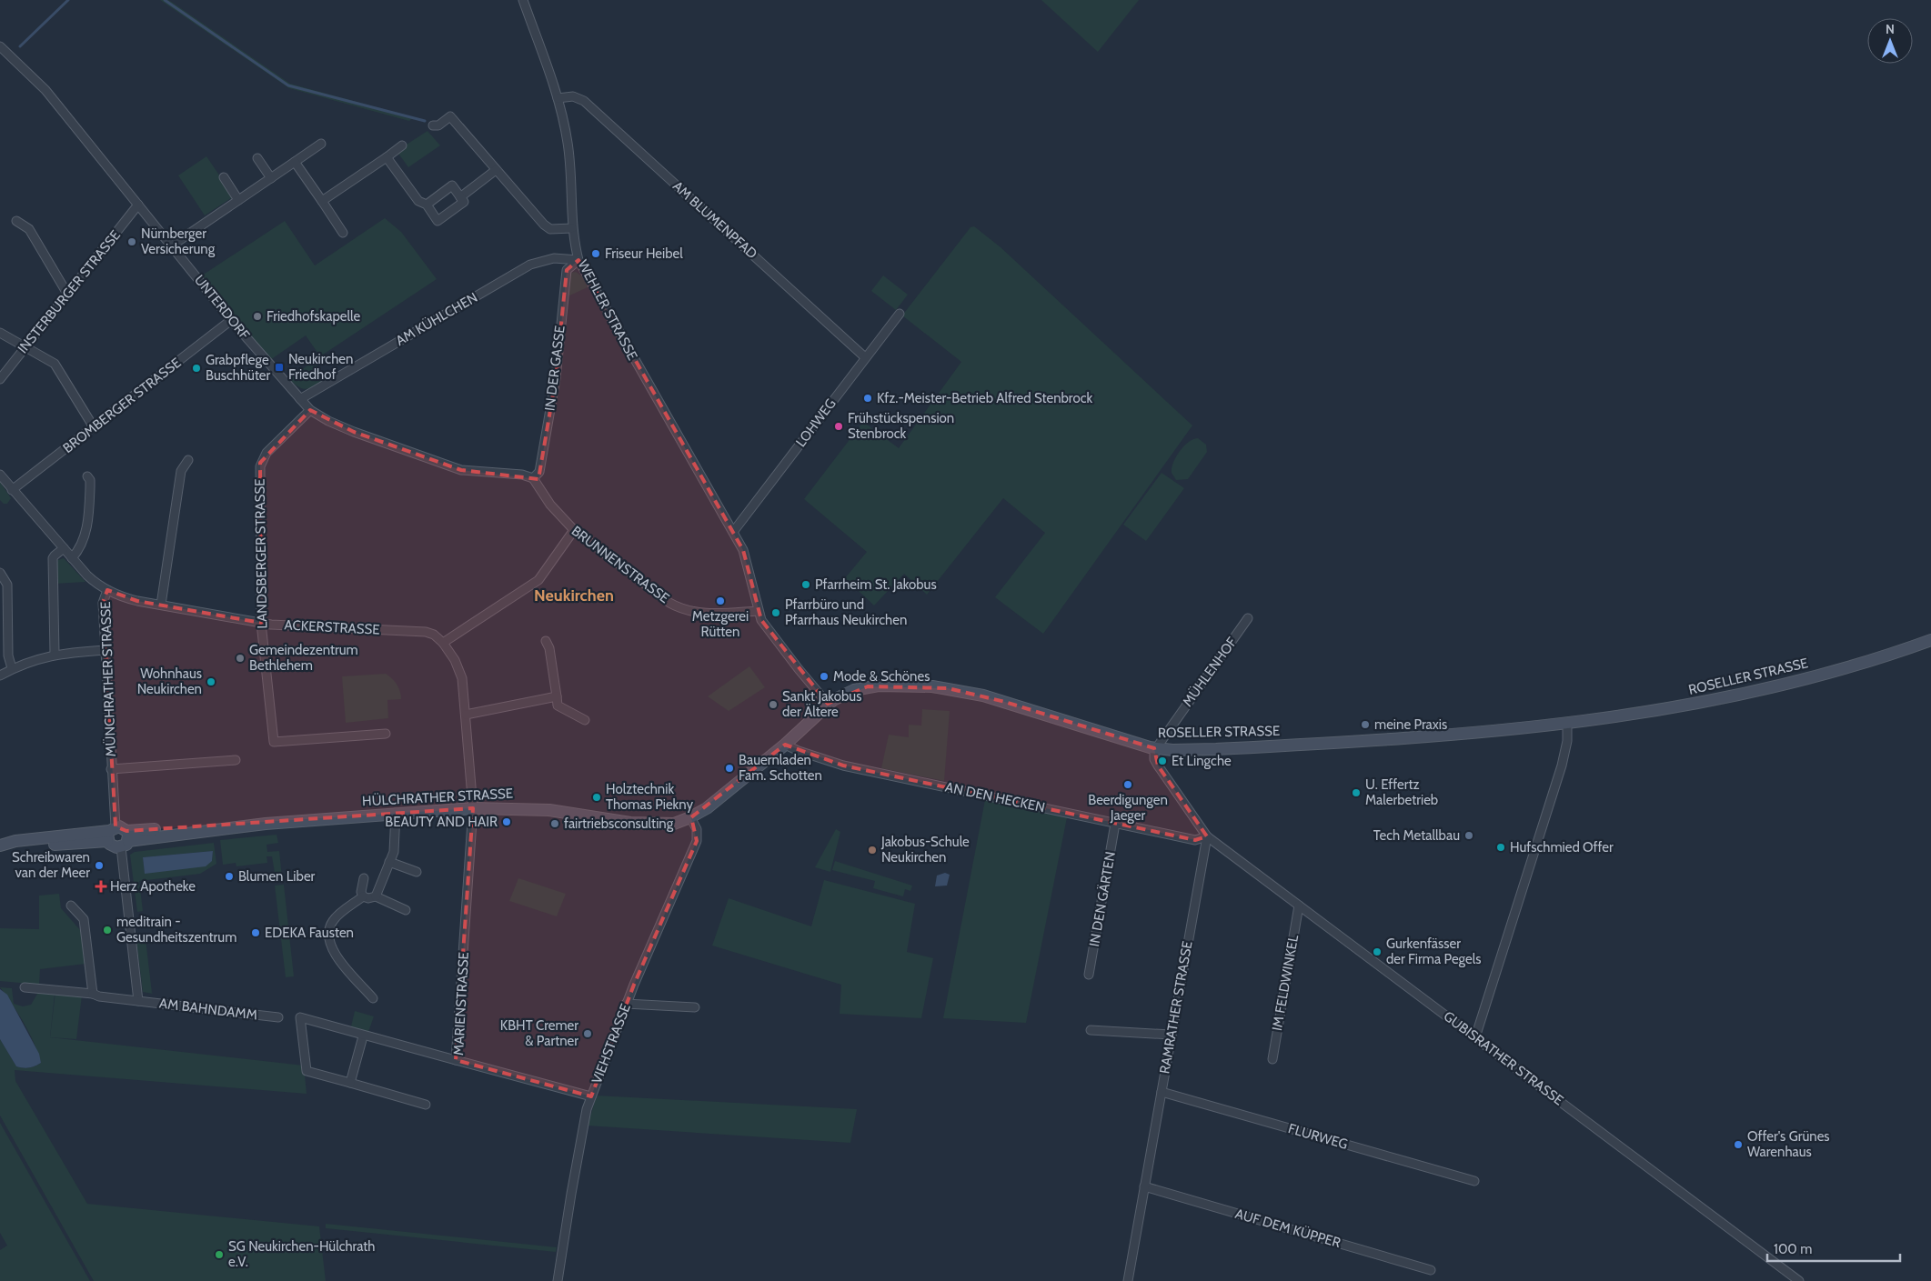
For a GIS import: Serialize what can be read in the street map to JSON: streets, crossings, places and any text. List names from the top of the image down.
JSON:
{
  "streets": {
    "street": [
      "AM BLUMENPFAD",
      "INSTERBURGER STRASSE",
      "UNTERDORF",
      "WEHLER STRASSE",
      "AM KÜHLCHEN",
      "IN DER GASSE",
      "BROMBERGER STRASSE",
      "LOHWEG",
      "LANDSBERGER STRASSE",
      "BRUNNENSTRASSE",
      "ACKERSTRASSE",
      "MÜHLENHOF",
      "ROSELLER STRASSE",
      "MÜNCHRATHER STRASSE",
      "HÜLCHRATHER STRASSE",
      "AN DEN HECKEN",
      "IN DEN GÄRTEN",
      "IM FELDWINKEL",
      "MARIENSTRASSE",
      "RAMRATHER STRASSE",
      "AM BAHNDAMM",
      "VIEHSTRASSE",
      "GUBISRATHER STRASSE",
      "FLURWEG",
      "AUF DEM KÜPPER"
    ]
  },
  "crossings": [
    ["AM BLUMENPFAD", "WEHLER STRASSE"],
    ["AM BLUMENPFAD", "LOHWEG"],
    ["INSTERBURGER STRASSE", "UNTERDORF"],
    ["UNTERDORF", "AM KÜHLCHEN"],
    ["UNTERDORF", "IN DER GASSE"],
    ["UNTERDORF", "BROMBERGER STRASSE"],
    ["UNTERDORF", "LANDSBERGER STRASSE"],
    ["UNTERDORF", "BRUNNENSTRASSE"],
    ["WEHLER STRASSE", "AM KÜHLCHEN"],
    ["WEHLER STRASSE", "IN DER GASSE"],
    ["WEHLER STRASSE", "LOHWEG"],
    ["WEHLER STRASSE", "BRUNNENSTRASSE"],
    ["WEHLER STRASSE", "ROSELLER STRASSE"],
    ["AM KÜHLCHEN", "IN DER GASSE"],
    ["IN DER GASSE", "BRUNNENSTRASSE"],
    ["BROMBERGER STRASSE", "ACKERSTRASSE"],
    ["LANDSBERGER STRASSE", "ACKERSTRASSE"],
    ["ACKERSTRASSE", "MÜNCHRATHER STRASSE"],
    ["ACKERSTRASSE", "MARIENSTRASSE"],
    ["MÜHLENHOF", "ROSELLER STRASSE"],
    ["ROSELLER STRASSE", "HÜLCHRATHER STRASSE"],
    ["ROSELLER STRASSE", "AN DEN HECKEN"],
    ["ROSELLER STRASSE", "VIEHSTRASSE"],
    ["MÜNCHRATHER STRASSE", "HÜLCHRATHER STRASSE"],
    ["HÜLCHRATHER STRASSE", "MARIENSTRASSE"],
    ["HÜLCHRATHER STRASSE", "VIEHSTRASSE"],
    ["AN DEN HECKEN", "IN DEN GÄRTEN"],
    ["AN DEN HECKEN", "RAMRATHER STRASSE"],
    ["AN DEN HECKEN", "GUBISRATHER STRASSE"],
    ["IM FELDWINKEL", "GUBISRATHER STRASSE"],
    ["MARIENSTRASSE", "VIEHSTRASSE"],
    ["RAMRATHER STRASSE", "GUBISRATHER STRASSE"],
    ["RAMRATHER STRASSE", "FLURWEG"],
    ["RAMRATHER STRASSE", "AUF DEM KÜPPER"]
  ],
  "districts": ["Neukirchen"],
  "places": {
    "other": [
      "Nürnberger Versicherung",
      "Friseur Heibel",
      "Friedhofskapelle",
      "Grabpflege Buschhüter",
      "Kfz.-Meister-Betrieb Alfred Stenbrock",
      "Frühstückspension Stenbrock",
      "Pfarrheim St. Jakobus",
      "Metzgerei Rütten",
      "Pfarrbüro und Pfarrhaus Neukirchen",
      "Gemeindezentrum Bethlehem",
      "Mode & Schönes",
      "Wohnhaus Neukirchen",
      "Sankt Jakobus der Ältere",
      "meine Praxis",
      "Et Lingche",
      "Bauernladen Fam. Schotten",
      "Beerdigungen Jaeger",
      "U. Effertz Malerbetrieb",
      "Holztechnik Thomas Piekny",
      "BEAUTY AND HAIR",
      "fairtriebsconsulting",
      "Tech Metallbau",
      "Hufschmied Offer",
      "Jakobus-Schule Neukirchen",
      "Schreibwaren van der Meer",
      "Blumen Liber",
      "meditrain - Gesundheitszentrum",
      "EDEKA Fausten",
      "Gurkenfässer der Firma Pegels",
      "KBHT Cremer & Partner",
      "Offer's Grünes Warenhaus",
      "SG Neukirchen-Hülchrath e.V."
    ],
    "transit": ["Neukirchen Friedhof"],
    "health": ["Herz Apotheke"]
  },
  "scale_bar": "100 m",
  "north": "top"
}
